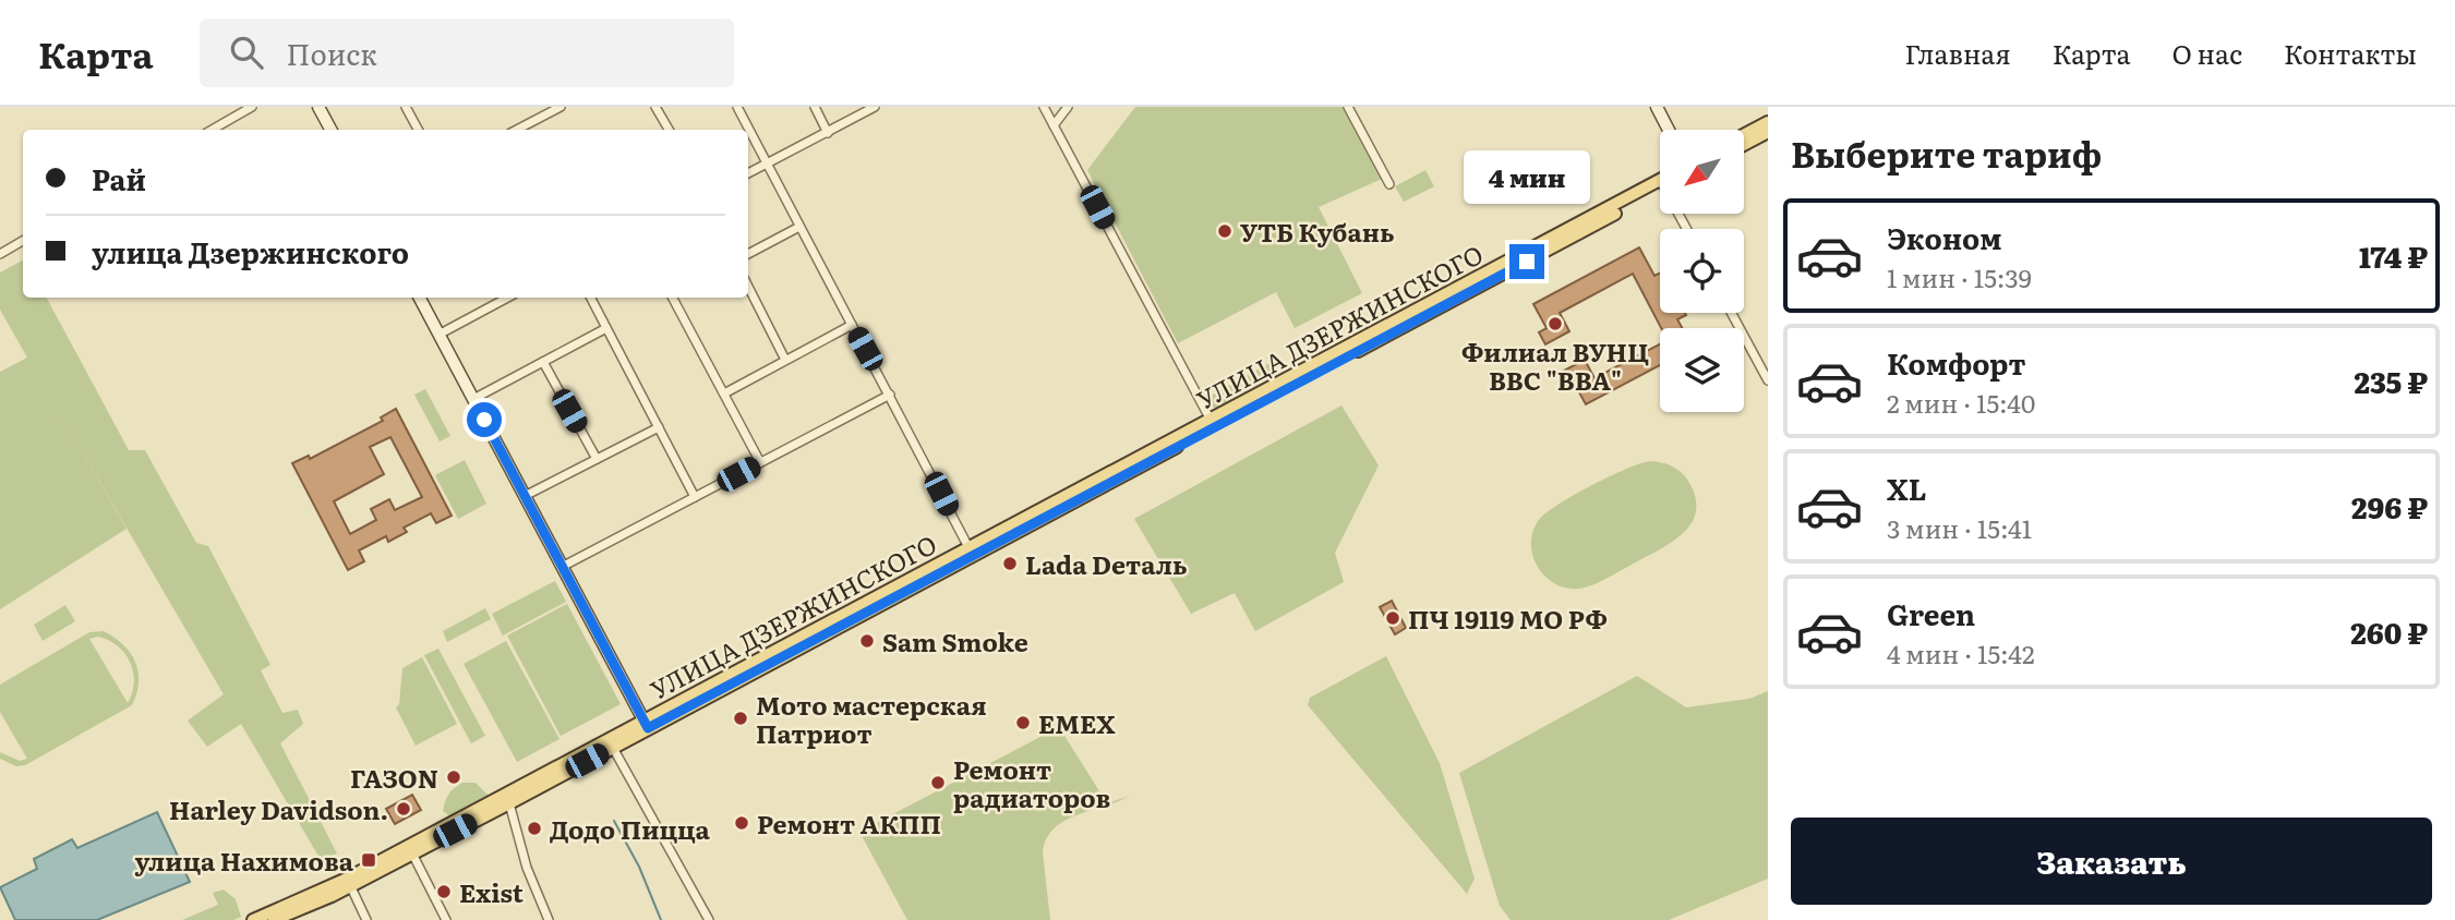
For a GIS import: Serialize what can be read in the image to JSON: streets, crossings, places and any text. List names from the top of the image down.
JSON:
{
  "streets": {
    "main road": ["УЛИЦА ДЗЕРЖИНСКОГО"]
  },
  "places": {
    "other": [
      "УТБ Кубань",
      "Филиал ВУНЦ ВВС \"ВВА\"",
      "Lada Dеталь",
      "ПЧ 19119 МО РФ",
      "Sam Smoke",
      "Мото мастерская Патриот",
      "EMEX",
      "ГАЗON",
      "Ремонт радиаторов",
      "Harley Davidson.",
      "Ремонт АКПП",
      "Додо Пицца",
      "Exist"
    ],
    "transit": ["улица Нахимова"]
  },
  "north": "bottom left",
  "page": {
    "header": "Карта",
    "search": "Поиск",
    "nav": [
      "Главная",
      "Карта",
      "О нас",
      "Контакты"
    ],
    "heading": "Выберите тариф",
    "banner": ["Рай", "улица Дзержинского"],
    "bubble": "4 мин",
    "list": [
      {
        "name": "Эконом",
        "note": "1 мин · 15:39",
        "value": "174 ₽"
      },
      {
        "name": "Комфорт",
        "note": "2 мин · 15:40",
        "value": "235 ₽"
      },
      {
        "name": "XL",
        "note": "3 мин · 15:41",
        "value": "296 ₽"
      },
      {
        "name": "Green",
        "note": "4 мин · 15:42",
        "value": "260 ₽"
      }
    ],
    "buttons": "Заказать"
  }
}
